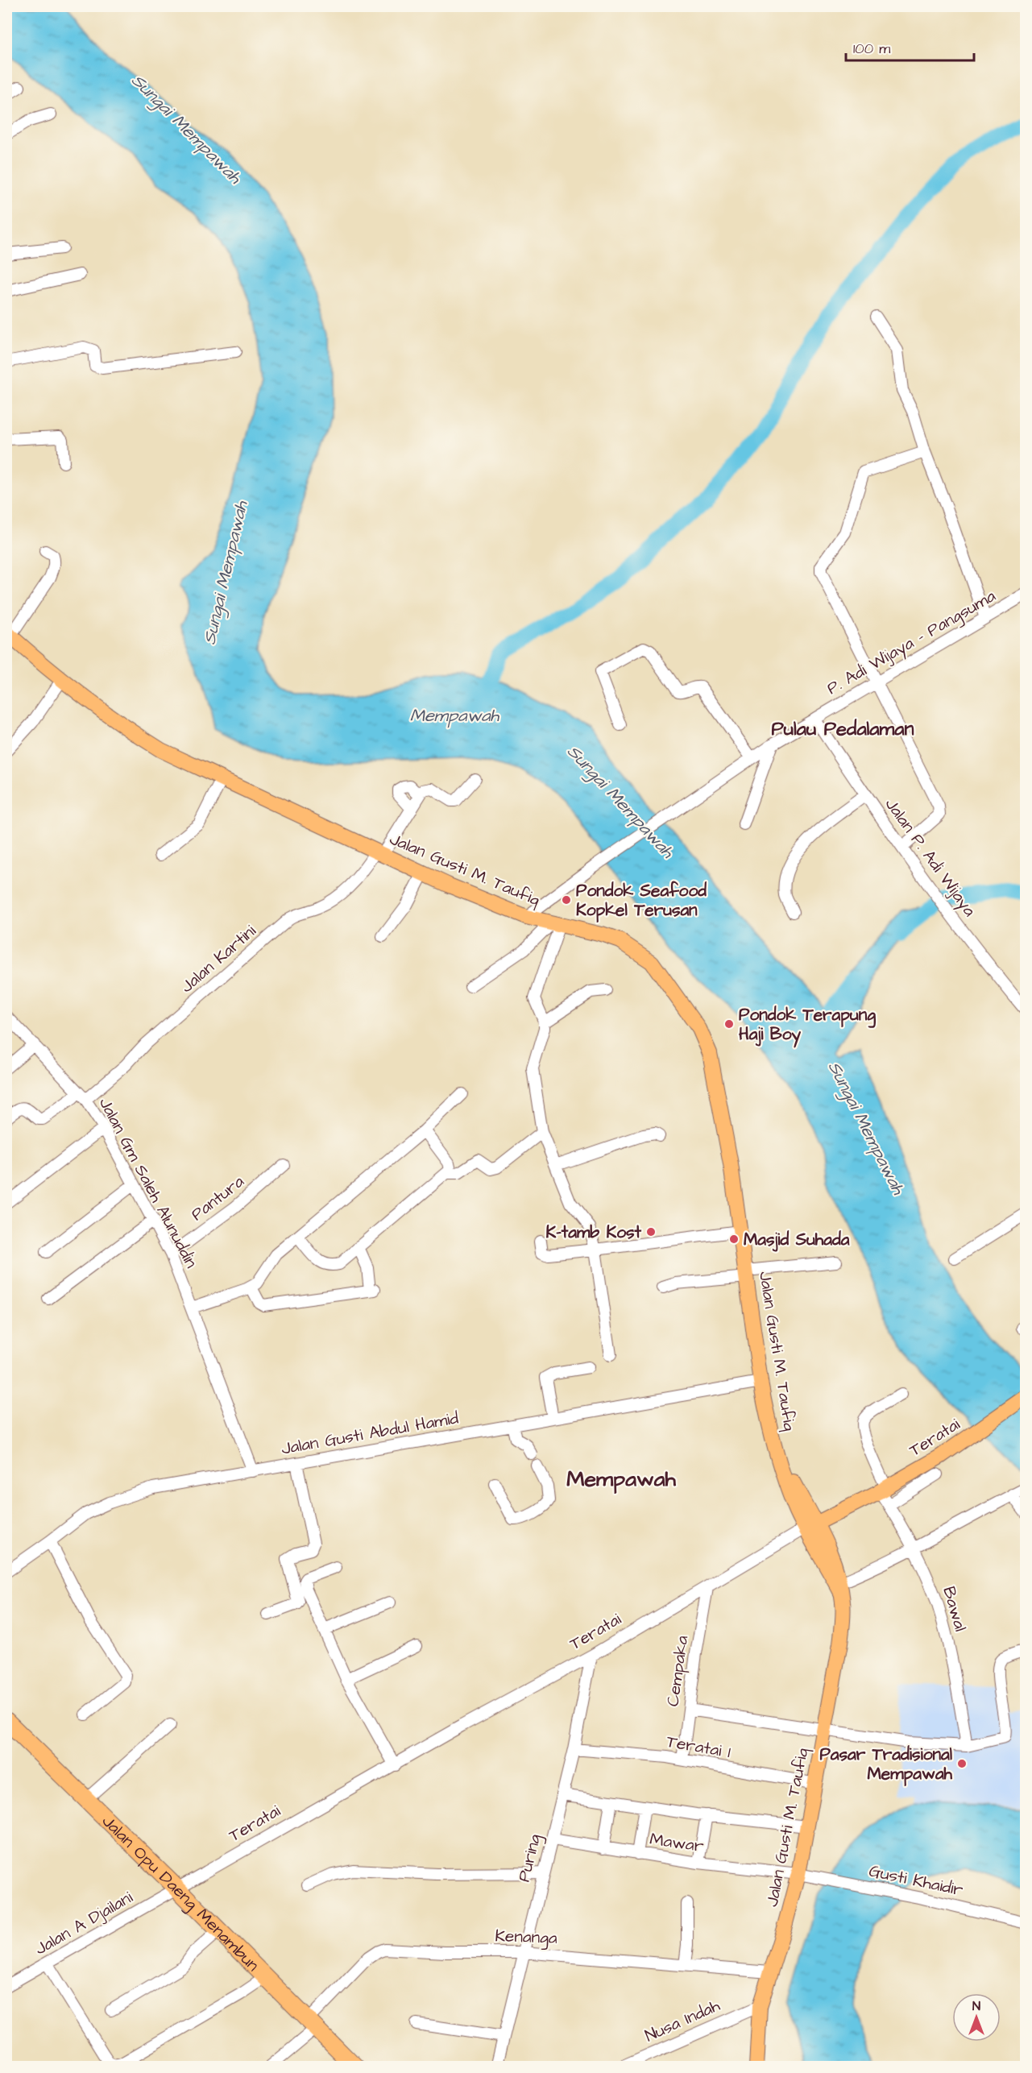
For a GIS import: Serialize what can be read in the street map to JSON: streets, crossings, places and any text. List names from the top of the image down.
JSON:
{
  "streets": {
    "highway": ["Jalan Opu Daeng Menambun"],
    "main road": ["Jalan Gusti M. Taufiq", "Teratai"],
    "street": [
      "P. Adi Wijaya - Pangsuma",
      "Jalan P. Adi Wijaya",
      "Jalan Kartini",
      "Jalan Gm Saleh Alunuddin",
      "Pantura",
      "Jalan Gusti Abdul Hamid",
      "Bawal",
      "Cempaka",
      "Teratai 1",
      "Mawar",
      "Puring",
      "Gusti Khaidir",
      "Jalan A Djailani",
      "Kenanga",
      "Nusa Indah"
    ]
  },
  "crossings": [
    ["P. Adi Wijaya - Pangsuma", "Jalan P. Adi Wijaya"],
    ["P. Adi Wijaya - Pangsuma", "Jalan Gusti M. Taufiq"],
    ["Jalan Gusti M. Taufiq", "Jalan Kartini"],
    ["Jalan Gusti M. Taufiq", "Jalan Gusti Abdul Hamid"],
    ["Jalan Gusti M. Taufiq", "Teratai"],
    ["Jalan Gusti M. Taufiq", "Teratai 1"],
    ["Jalan Gusti M. Taufiq", "Mawar"],
    ["Jalan Gusti M. Taufiq", "Gusti Khaidir"],
    ["Jalan Gusti M. Taufiq", "Kenanga"],
    ["Jalan Gusti M. Taufiq", "Nusa Indah"],
    ["Jalan Kartini", "Jalan Gm Saleh Alunuddin"],
    ["Jalan Gm Saleh Alunuddin", "Pantura"],
    ["Jalan Gm Saleh Alunuddin", "Jalan Gusti Abdul Hamid"],
    ["Teratai", "Bawal"],
    ["Teratai", "Cempaka"],
    ["Teratai", "Puring"],
    ["Teratai", "Jalan Opu Daeng Menambun"],
    ["Teratai", "Jalan A Djailani"],
    ["Cempaka", "Teratai 1"],
    ["Teratai 1", "Puring"],
    ["Mawar", "Puring"],
    ["Mawar", "Gusti Khaidir"],
    ["Puring", "Kenanga"],
    ["Jalan Opu Daeng Menambun", "Jalan A Djailani"],
    ["Jalan Opu Daeng Menambun", "Kenanga"]
  ],
  "districts": ["Pulau Pedalaman", "Mempawah"],
  "water": ["Sungai Mempawah", "Mempawah"],
  "places": [
    "Pondok Seafood Kopkel Terusan",
    "Pondok Terapung Haji Boy",
    "K-tamb Kost",
    "Masjid Suhada",
    "Pasar Tradisional Mempawah"
  ],
  "scale_bar": "100 m",
  "north": "top"
}
